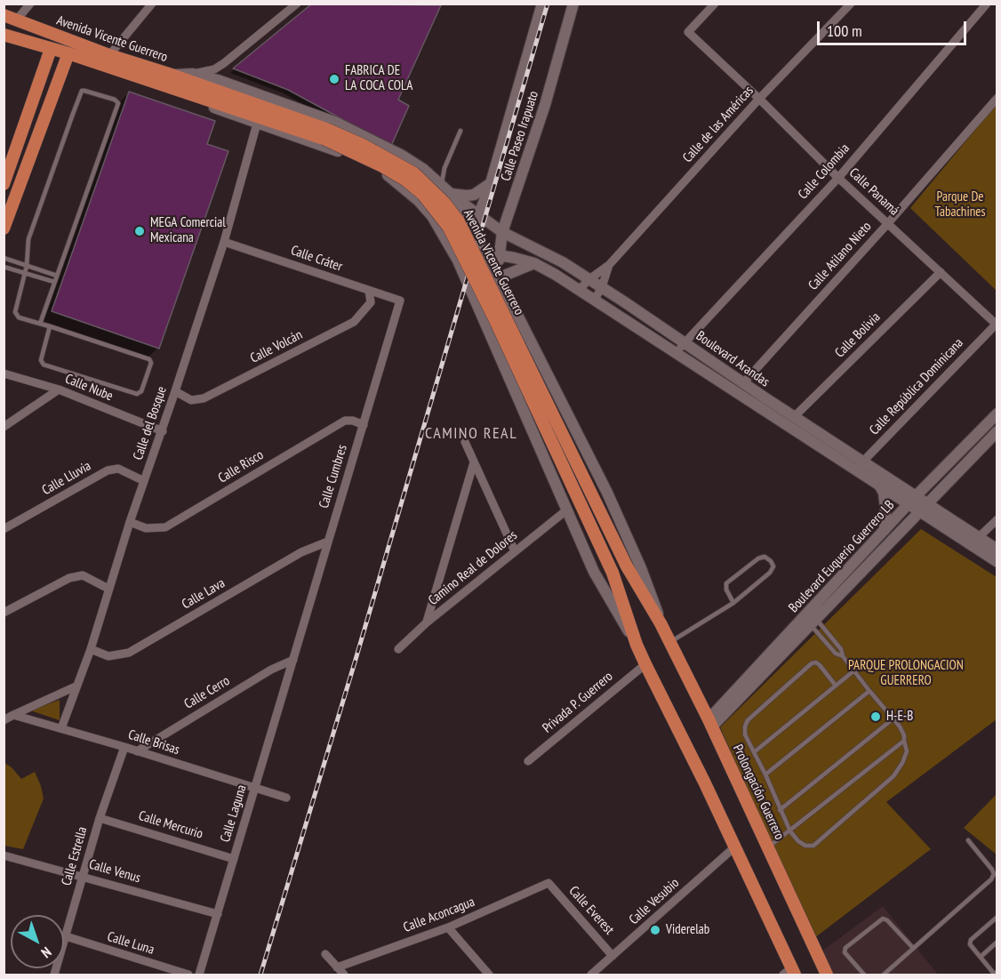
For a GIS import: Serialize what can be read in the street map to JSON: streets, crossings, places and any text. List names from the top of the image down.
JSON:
{
  "streets": {
    "main road": [
      "Avenida Vicente Guerrero",
      "Calle Paseo Irapuato",
      "Boulevard Arandas",
      "Boulevard Euquerio Guerrero LB",
      "Prolongación Guerrero"
    ],
    "street": [
      "Calle de las Américas",
      "Calle Colombia",
      "Calle Panamá",
      "Calle Atilano Nieto",
      "Calle Cráter",
      "Calle Bolivia",
      "Calle Volcán",
      "Calle República Dominicana",
      "Calle Nube",
      "Calle del Bosque",
      "Calle Risco",
      "Calle Cumbres",
      "Calle Lluvia",
      "Camino Real de Dolores",
      "Calle Lava",
      "Calle Cerro",
      "Privada P. Guerrero",
      "Calle Brisas",
      "Calle Laguna",
      "Calle Mercurio",
      "Calle Estrella",
      "Calle Venus",
      "Calle Vesubio",
      "Calle Everest",
      "Calle Aconcagua",
      "Calle Luna"
    ]
  },
  "crossings": [
    ["Avenida Vicente Guerrero", "Prolongación Guerrero"],
    ["Calle de las Américas", "Calle Panamá"],
    ["Calle de las Américas", "Boulevard Arandas"],
    ["Calle Paseo Irapuato", "Boulevard Arandas"],
    ["Calle Colombia", "Calle Panamá"],
    ["Calle Colombia", "Boulevard Arandas"],
    ["Calle Panamá", "Calle Atilano Nieto"],
    ["Calle Panamá", "Calle Bolivia"],
    ["Calle Panamá", "Calle República Dominicana"],
    ["Calle Atilano Nieto", "Boulevard Arandas"],
    ["Calle Cráter", "Calle Volcán"],
    ["Calle Cráter", "Calle del Bosque"],
    ["Calle Cráter", "Calle Cumbres"],
    ["Calle Bolivia", "Boulevard Arandas"],
    ["Calle Volcán", "Calle del Bosque"],
    ["Boulevard Arandas", "Calle República Dominicana"],
    ["Boulevard Arandas", "Boulevard Euquerio Guerrero LB"],
    ["Calle Nube", "Calle del Bosque"],
    ["Calle del Bosque", "Calle Risco"],
    ["Calle del Bosque", "Calle Lluvia"],
    ["Calle del Bosque", "Calle Lava"],
    ["Calle del Bosque", "Calle Brisas"],
    ["Calle Risco", "Calle Cumbres"],
    ["Calle Cumbres", "Calle Lava"],
    ["Calle Cumbres", "Calle Cerro"],
    ["Calle Cumbres", "Calle Laguna"],
    ["Boulevard Euquerio Guerrero LB", "Prolongación Guerrero"],
    ["Calle Cerro", "Calle Brisas"],
    ["Calle Cerro", "Calle Laguna"],
    ["Calle Brisas", "Calle Laguna"],
    ["Calle Brisas", "Calle Estrella"],
    ["Calle Laguna", "Calle Mercurio"],
    ["Calle Laguna", "Calle Venus"],
    ["Calle Mercurio", "Calle Estrella"],
    ["Calle Estrella", "Calle Venus"],
    ["Calle Estrella", "Calle Luna"],
    ["Calle Vesubio", "Calle Everest"],
    ["Calle Everest", "Calle Aconcagua"]
  ],
  "districts": ["CAMINO REAL"],
  "parks": ["Parque De Tabachines", "PARQUE PROLONGACION GUERRERO"],
  "places": [
    "FABRICA DE LA COCA COLA",
    "MEGA Comercial Mexicana",
    "H-E-B",
    "Viderelab"
  ],
  "scale_bar": "100 m",
  "north": "bottom right"
}
